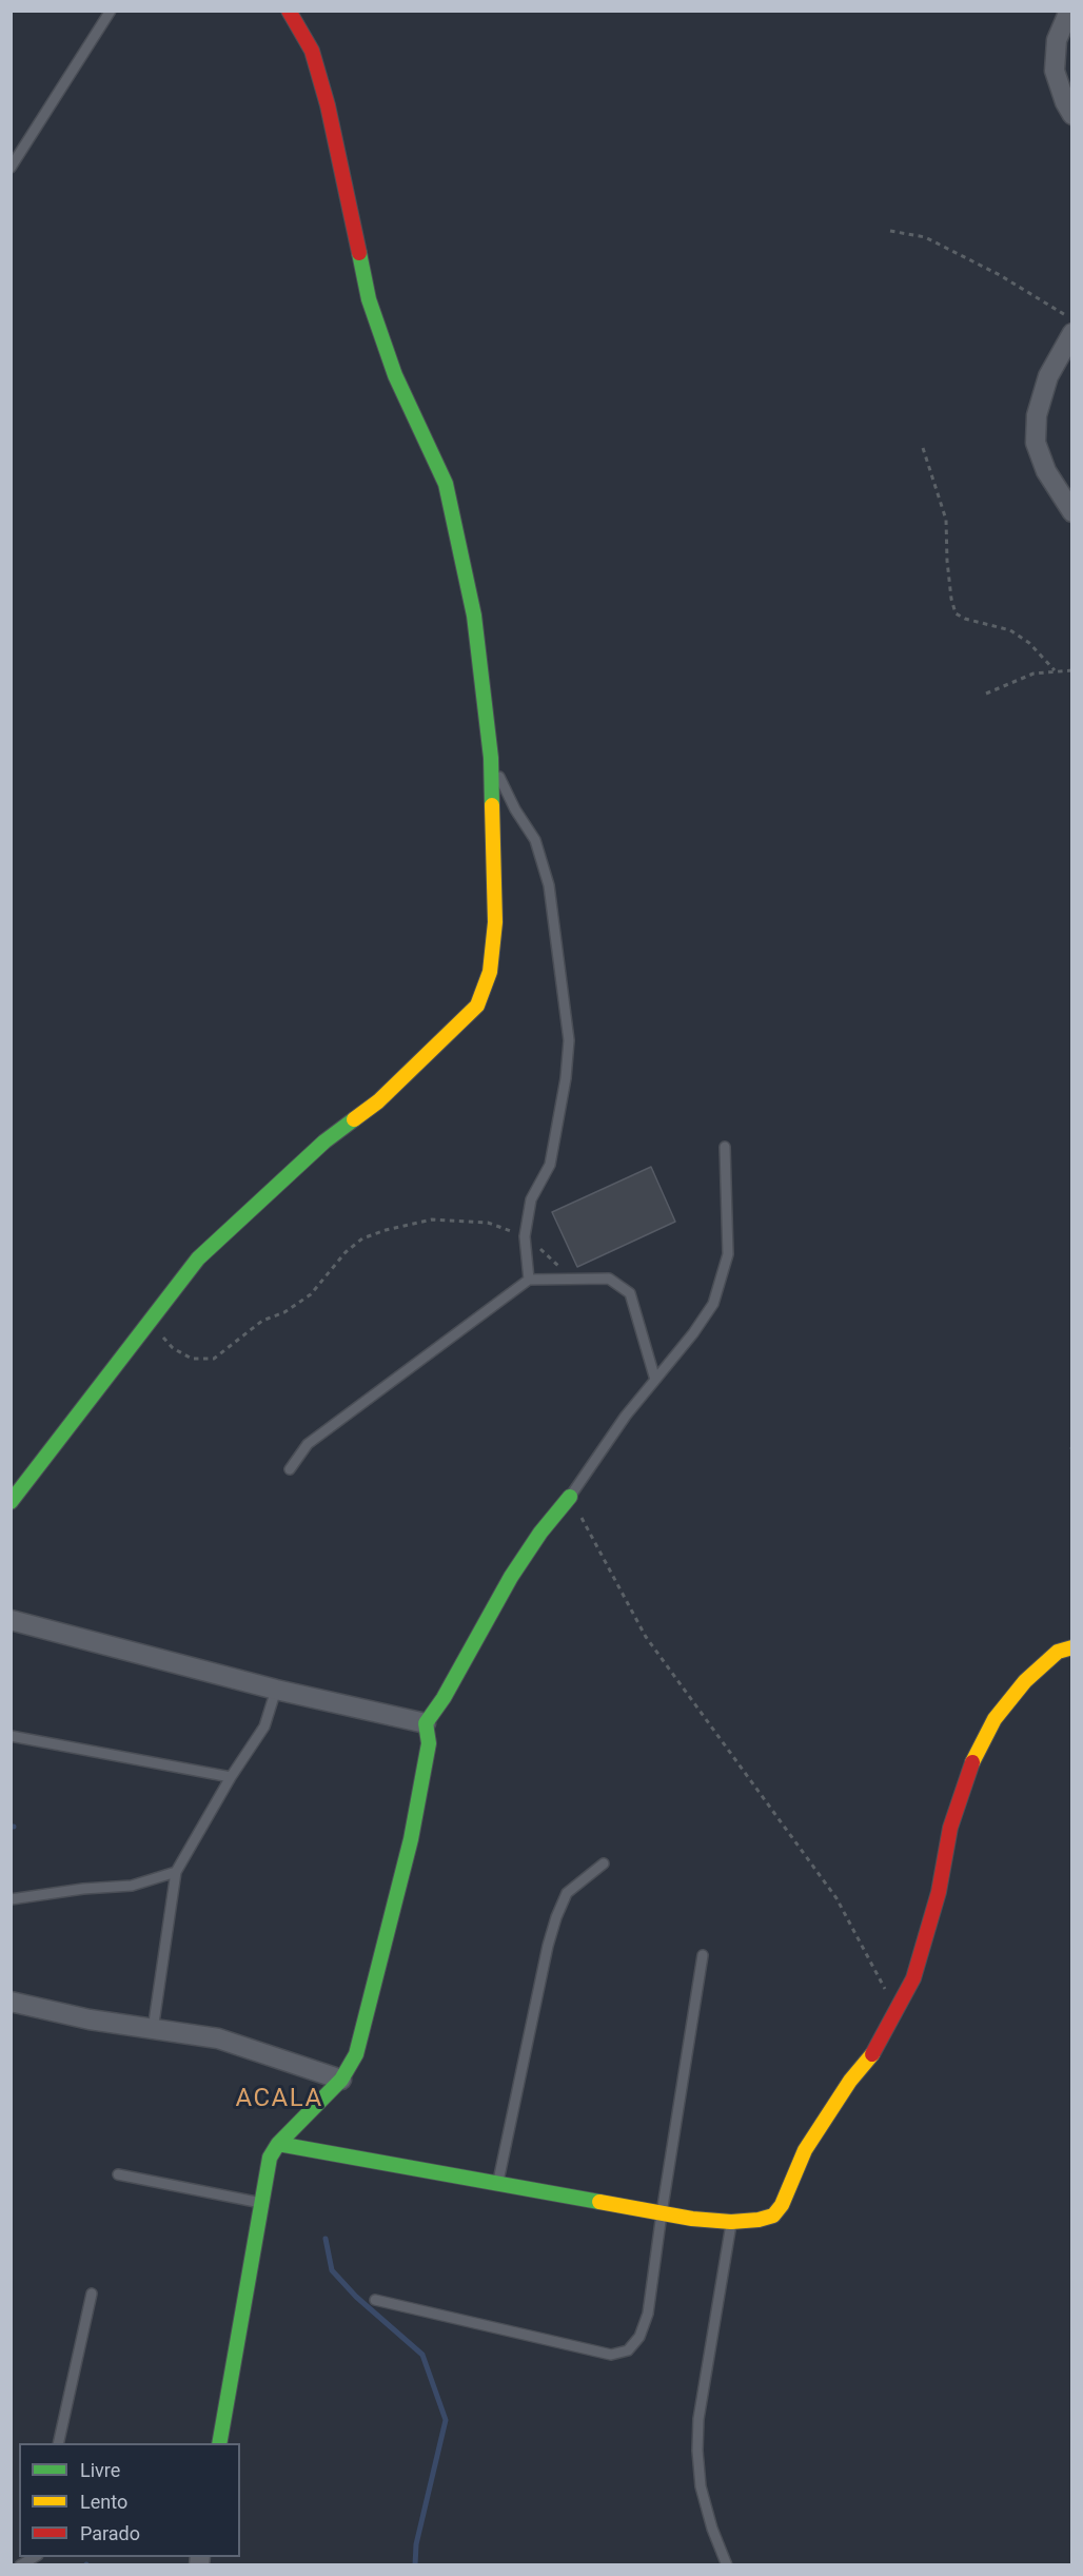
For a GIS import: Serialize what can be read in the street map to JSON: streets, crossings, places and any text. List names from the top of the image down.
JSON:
{
  "districts": ["ACALA"],
  "legend": ["Livre", "Lento", "Parado"]
}
